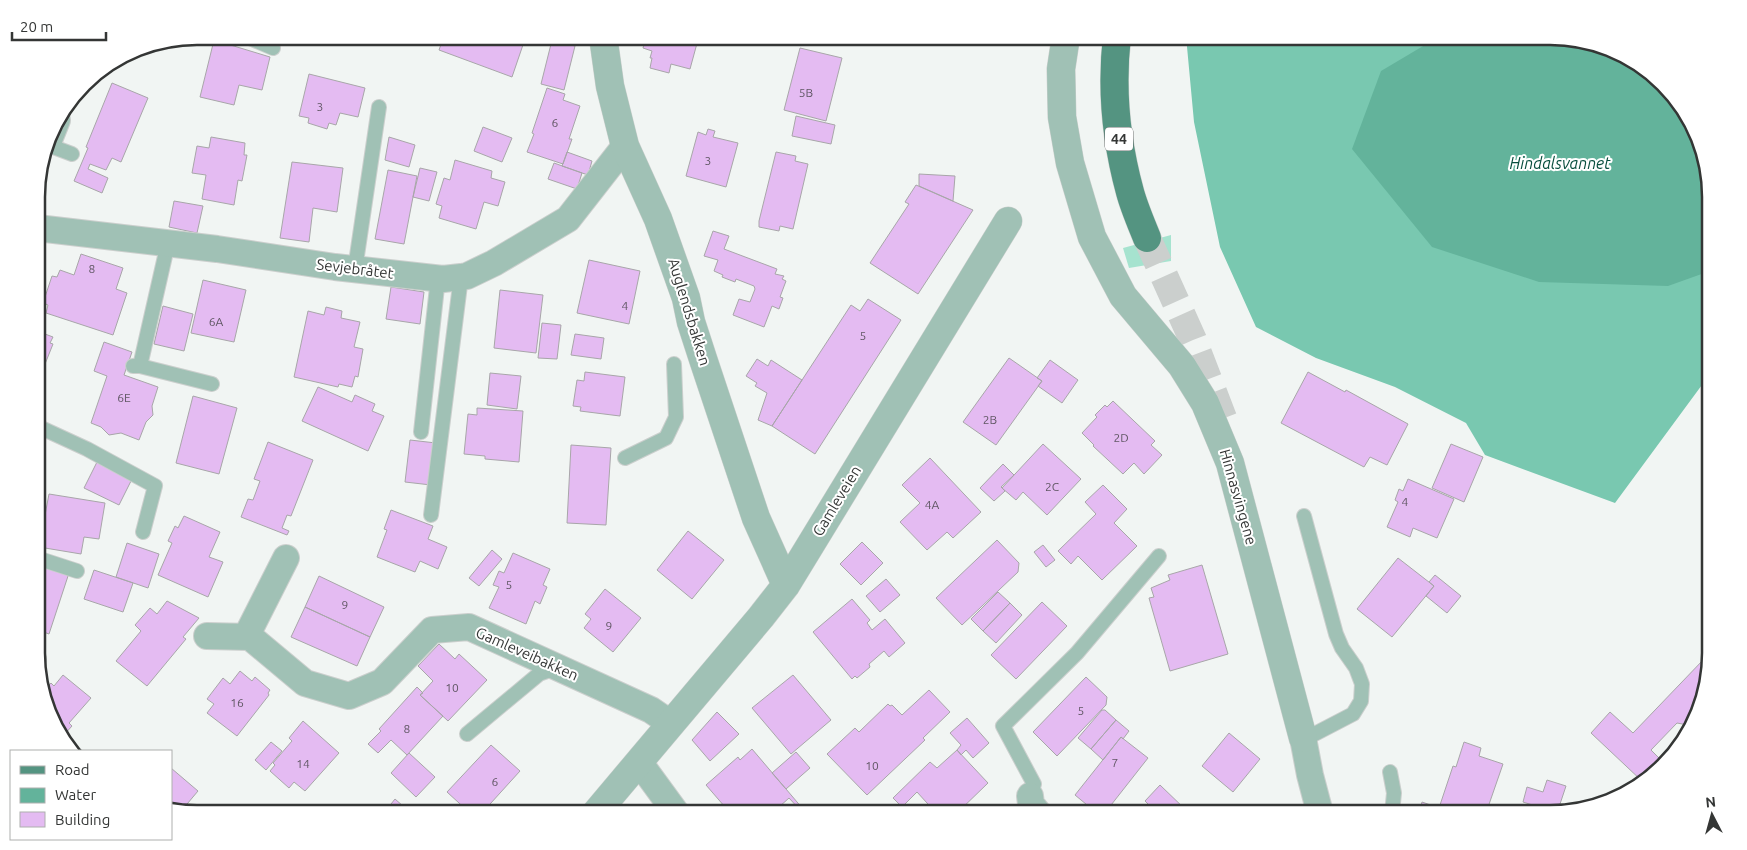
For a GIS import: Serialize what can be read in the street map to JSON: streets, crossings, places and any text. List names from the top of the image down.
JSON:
{
  "streets": {
    "main road": ["44"],
    "street": [
      "Sevjebråtet",
      "Auglendsbakken",
      "Hinnasvingene",
      "Gamleveien",
      "Gamleveibakken"
    ]
  },
  "crossings": [
    ["Sevjebråtet", "Auglendsbakken"],
    ["Auglendsbakken", "Gamleveien"],
    ["Gamleveien", "Gamleveibakken"]
  ],
  "water": ["Hindalsvannet"],
  "house_numbers": [
    "5B",
    "3",
    "6",
    "3",
    "8",
    "4",
    "6A",
    "5",
    "6E",
    "2B",
    "2D",
    "2C",
    "4",
    "4A",
    "5",
    "9",
    "9",
    "10",
    "16",
    "5",
    "8",
    "7",
    "14",
    "10",
    "6"
  ],
  "legend": ["Road", "Water", "Building"],
  "scale_bar": "20 m",
  "north": "top"
}
